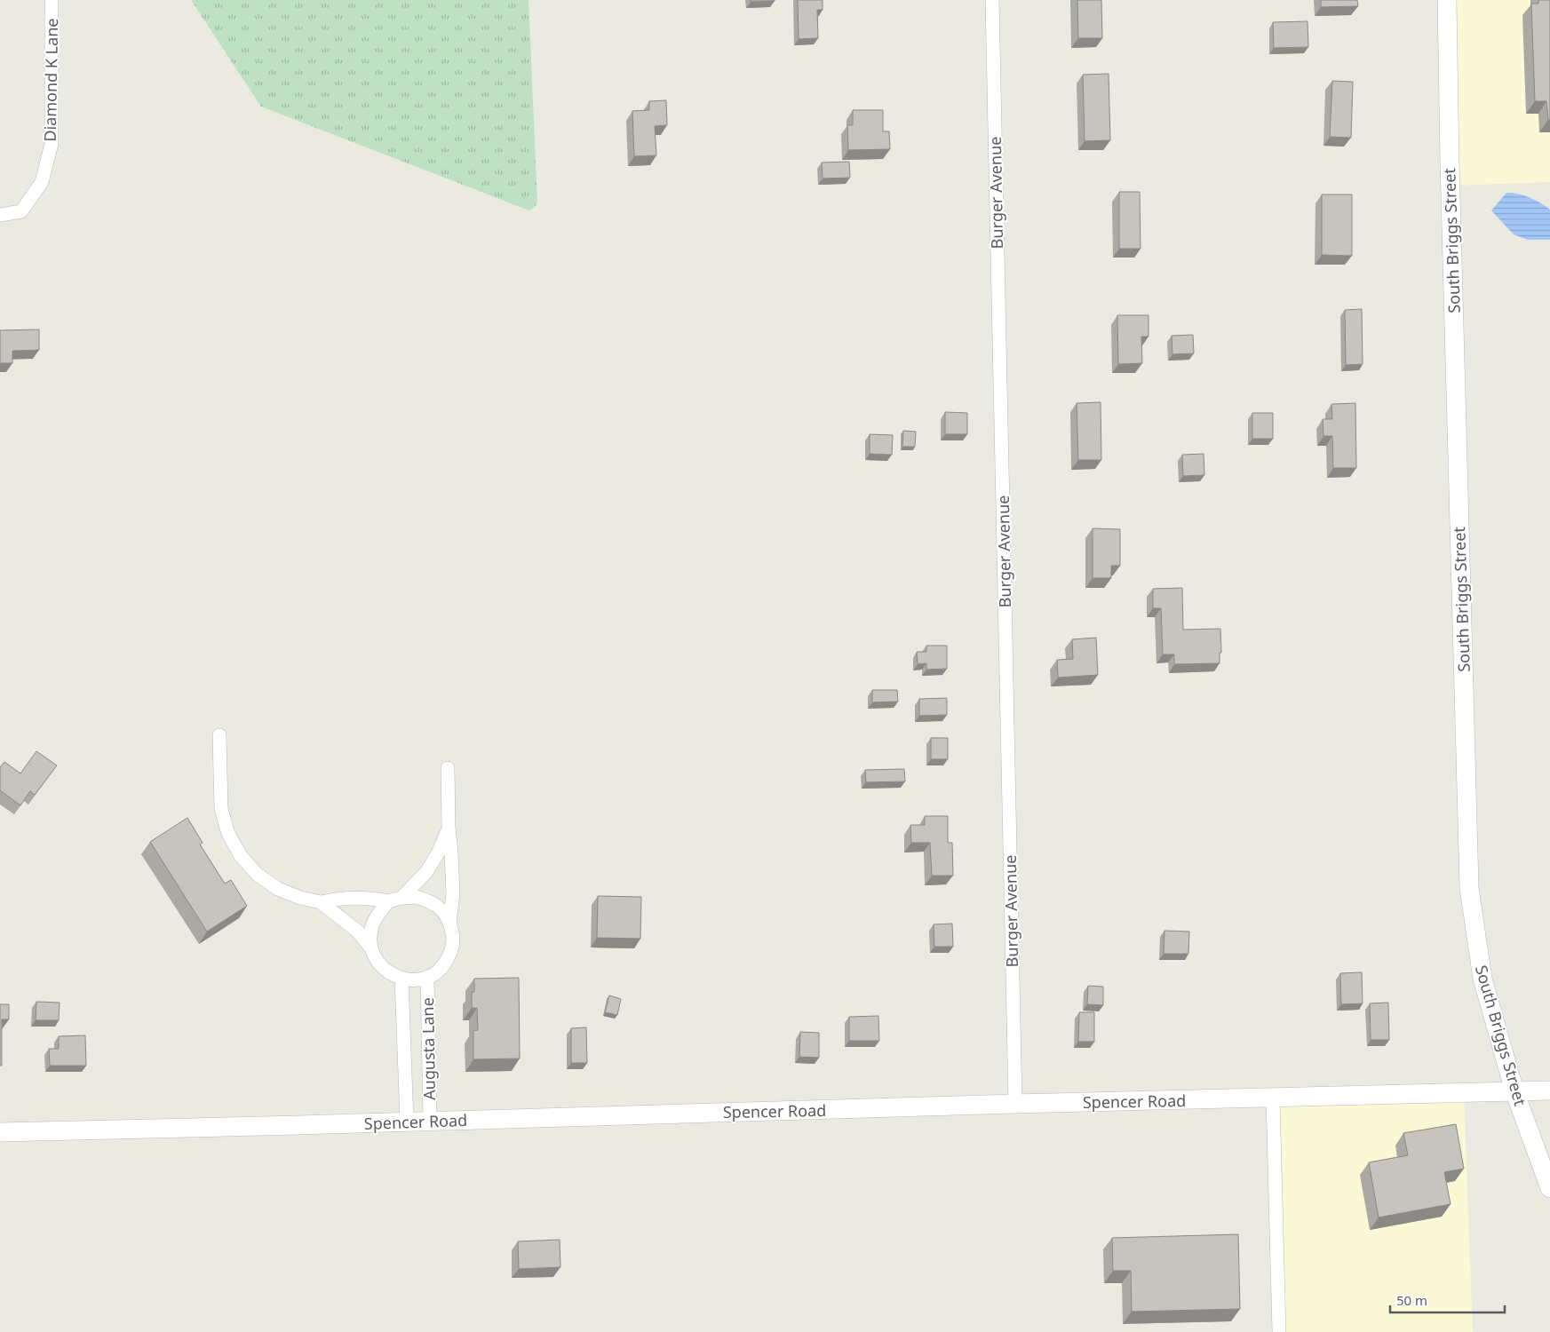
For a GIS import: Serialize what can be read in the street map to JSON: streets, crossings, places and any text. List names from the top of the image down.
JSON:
{
  "streets": {
    "street": [
      "Diamond K Lane",
      "Burger Avenue",
      "South Briggs Street",
      "Augusta Lane",
      "Spencer Road"
    ]
  },
  "crossings": [
    ["Burger Avenue", "Spencer Road"],
    ["South Briggs Street", "Spencer Road"],
    ["Augusta Lane", "Spencer Road"]
  ],
  "scale_bar": "50 m"
}
